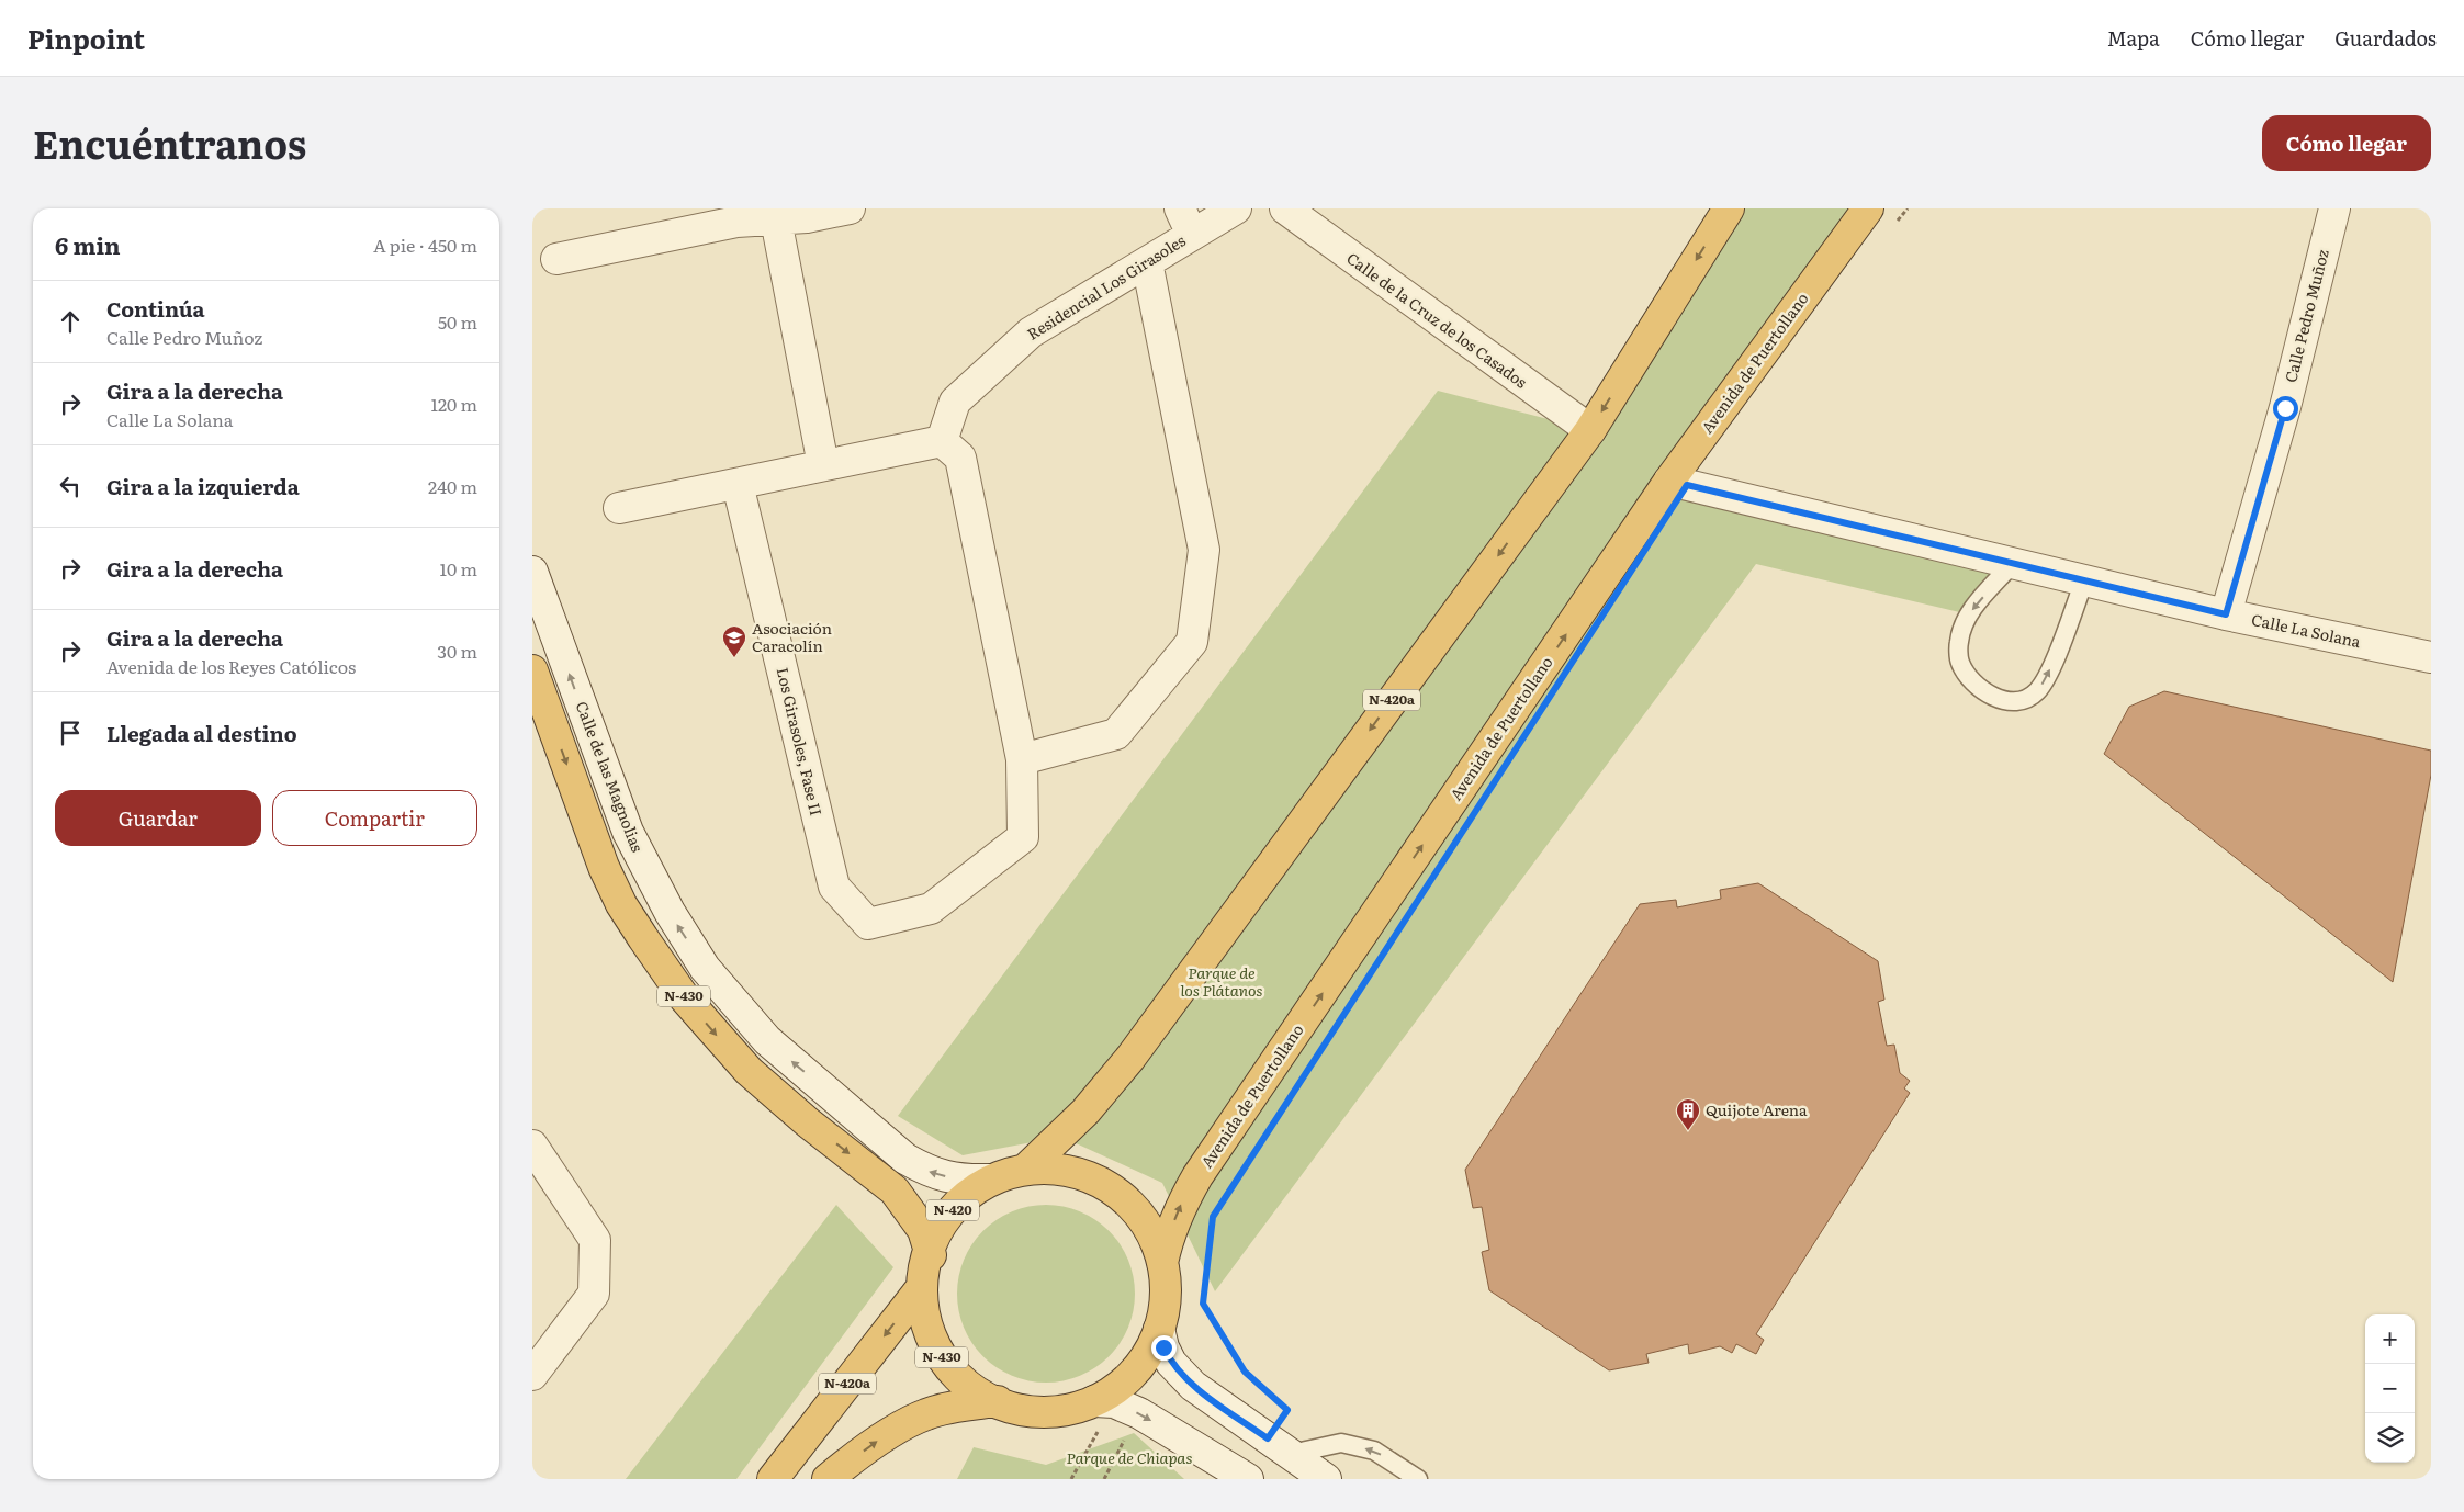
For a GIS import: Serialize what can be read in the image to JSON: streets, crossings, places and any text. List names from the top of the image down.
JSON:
{
  "streets": {
    "highway": [
      "Avenida de Puertollano",
      "N-420a",
      "N-430",
      "N-420"
    ],
    "street": [
      "Residencial Los Girasoles",
      "Calle Pedro Muñoz",
      "Calle de la Cruz de los Casados",
      "Calle La Solana",
      "Los Girasoles, Fase II",
      "Calle de las Magnolias"
    ]
  },
  "crossings": [
    ["Calle Pedro Muñoz", "Calle La Solana"],
    ["Calle de la Cruz de los Casados", "N-420a"],
    ["Avenida de Puertollano", "Calle La Solana"],
    ["N-420a", "N-430"],
    ["N-420a", "N-420"],
    ["Calle de las Magnolias", "N-420"],
    ["N-430", "N-420"]
  ],
  "one_way": ["Calle de las Magnolias"],
  "parks": ["Parque de los Plátanos", "Parque de Chiapas"],
  "places": {
    "school or university": ["Asociación Caracolín"],
    "building": ["Quijote Arena"]
  },
  "page": {
    "header": "Pinpoint",
    "nav": ["Mapa", "Cómo llegar", "Guardados"],
    "title": "Encuéntranos",
    "buttons": [
      "Cómo llegar",
      ["Guardar", "Compartir"]
    ],
    "heading": ["6 min", "A pie · 450 m"],
    "list": [
      ["Continúa", "Calle Pedro Muñoz", "50 m"],
      ["Gira a la derecha", "Calle La Solana", "120 m"],
      ["Gira a la izquierda", "240 m"],
      ["Gira a la derecha", "10 m"],
      ["Gira a la derecha", "Avenida de los Reyes Católicos", "30 m"],
      "Llegada al destino"
    ],
    "map_buttons": ["+", "−"]
  }
}
